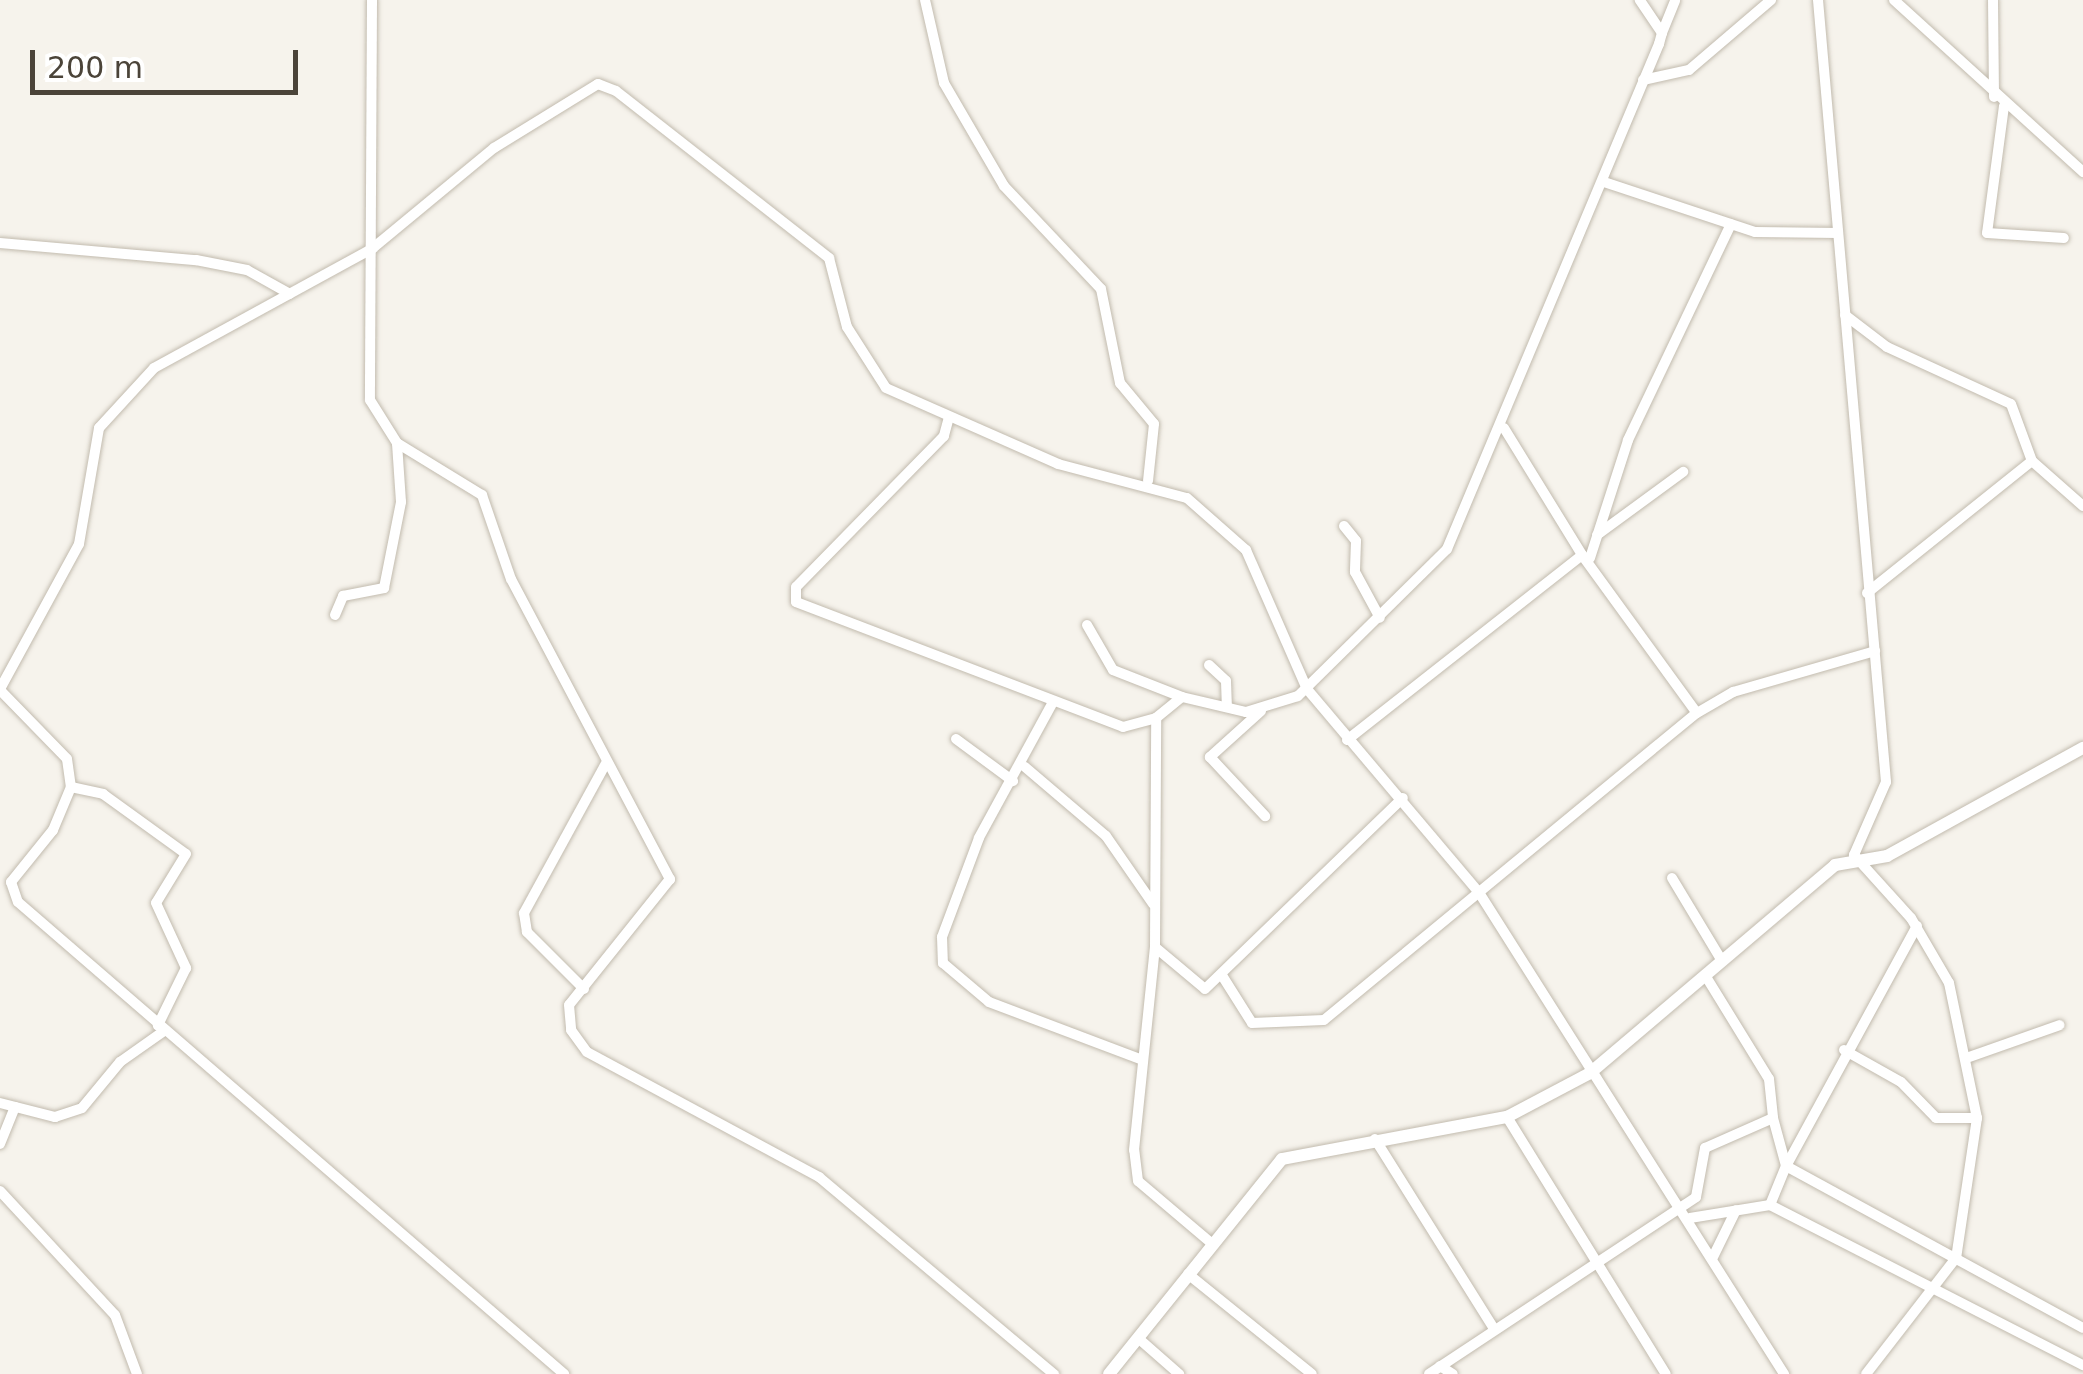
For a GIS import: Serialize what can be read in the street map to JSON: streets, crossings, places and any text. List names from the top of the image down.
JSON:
{
  "scale_bar": "200 m"
}
